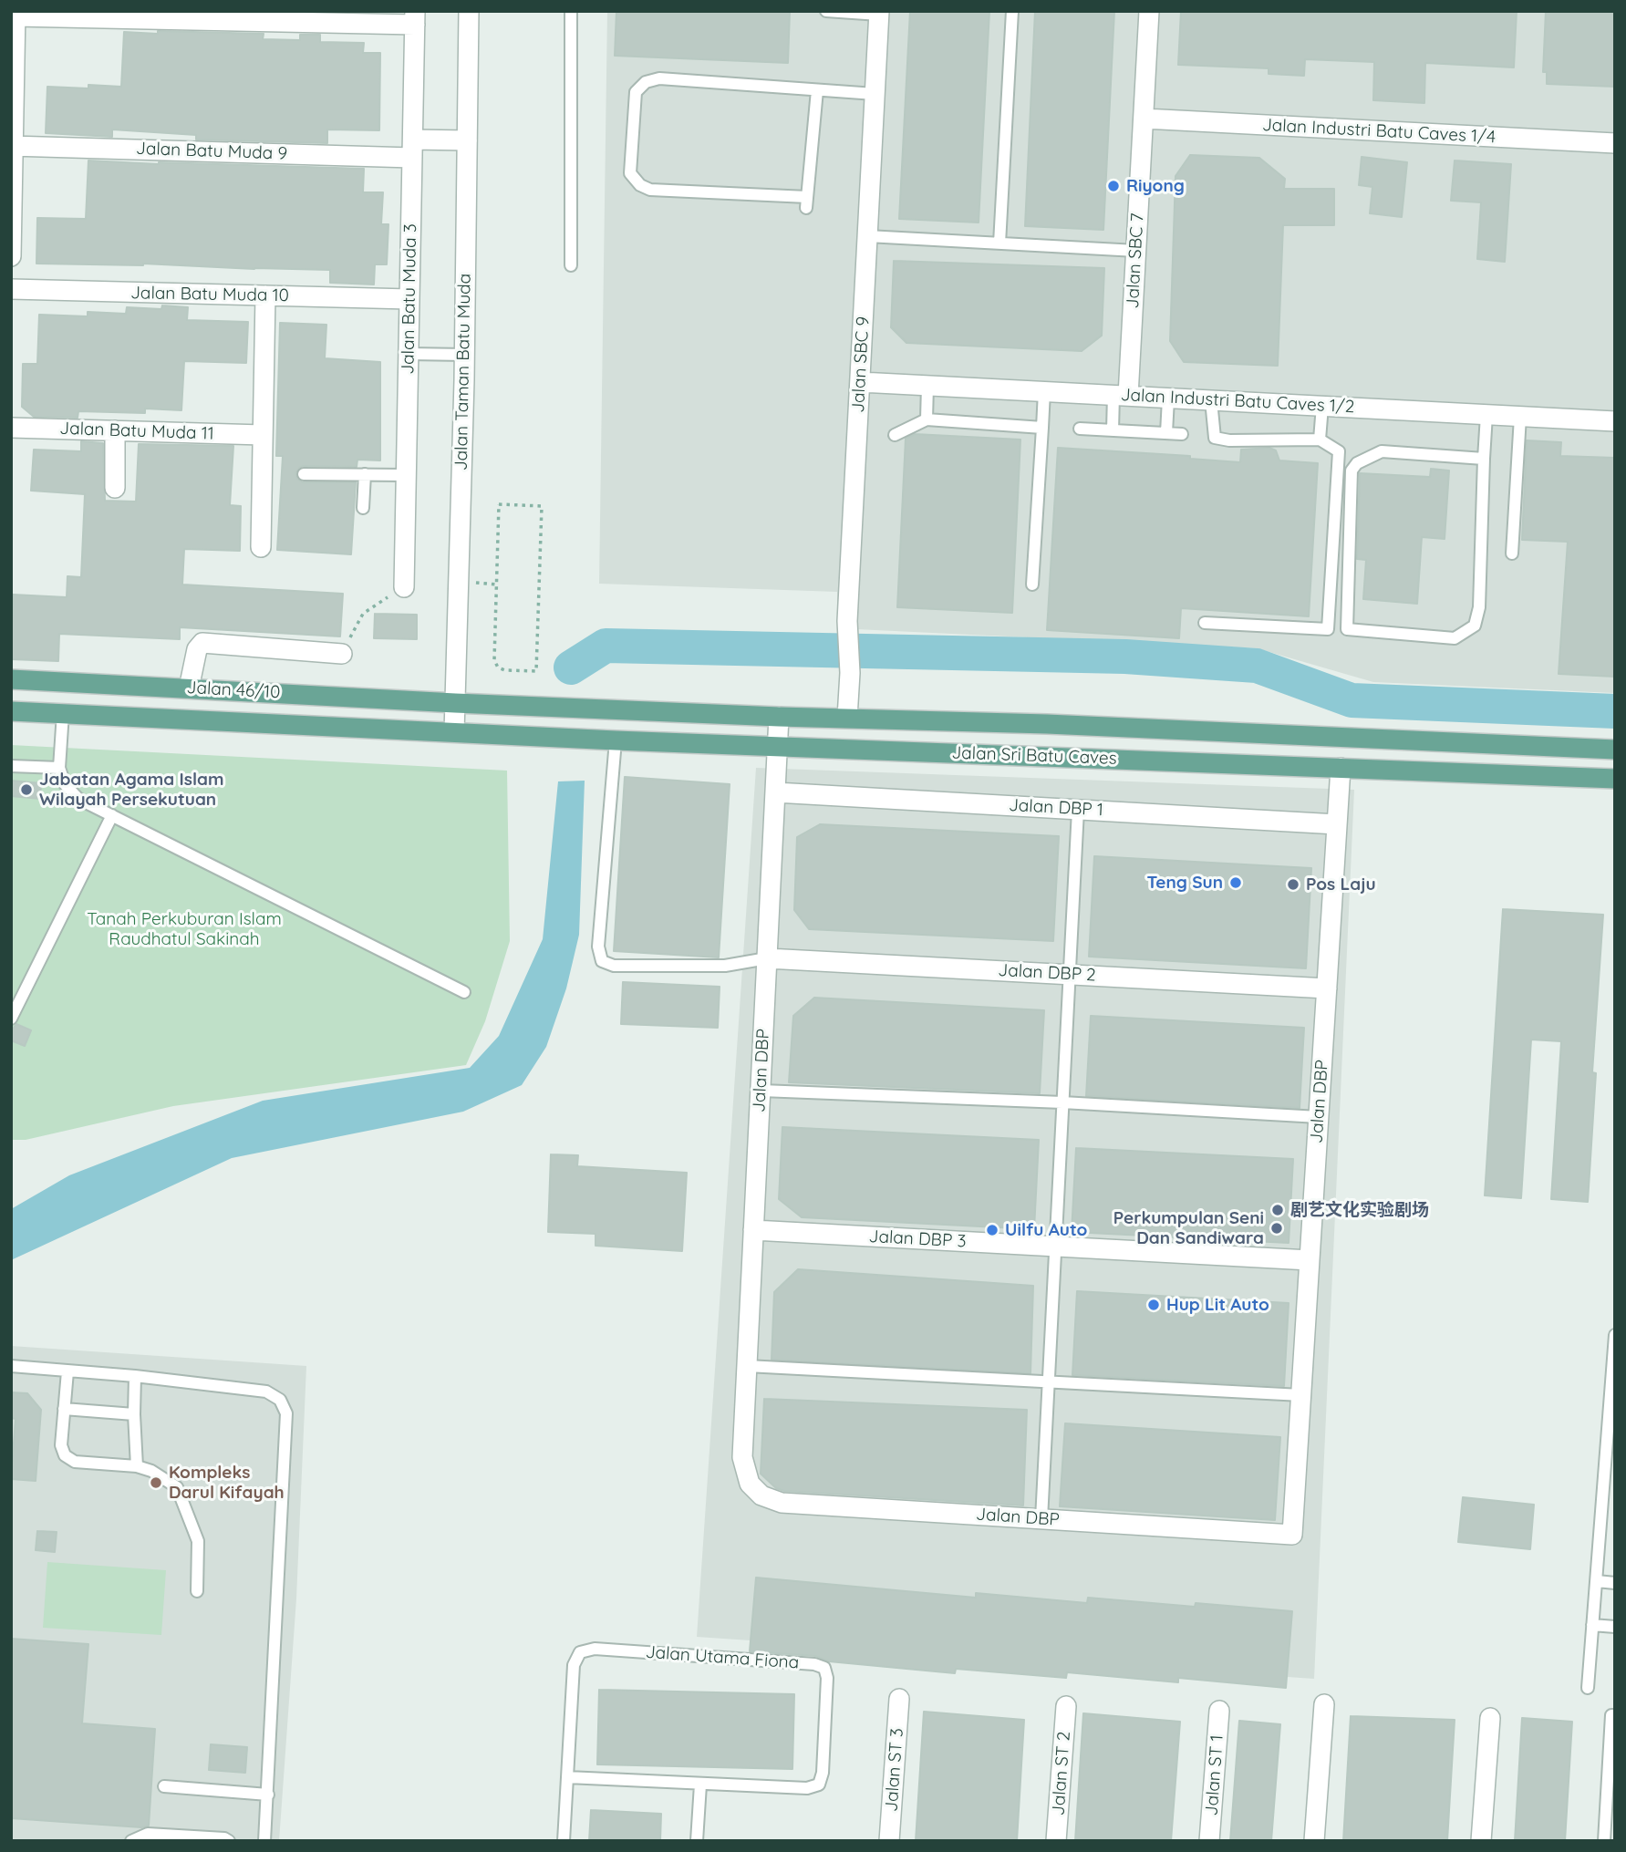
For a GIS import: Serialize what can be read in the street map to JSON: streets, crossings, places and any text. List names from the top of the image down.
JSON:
{
  "streets": {
    "main road": ["Jalan 46/10", "Jalan Sri Batu Caves"],
    "street": [
      "Jalan Industri Batu Caves 1/4",
      "Jalan Batu Muda 9",
      "Jalan SBC 7",
      "Jalan Batu Muda 10",
      "Jalan Batu Muda 3",
      "Jalan SBC 9",
      "Jalan Taman Batu Muda",
      "Jalan Industri Batu Caves 1/2",
      "Jalan Batu Muda 11",
      "Jalan DBP 1",
      "Jalan DBP 2",
      "Jalan DBP",
      "Jalan DBP 3",
      "Jalan ST 3",
      "Jalan ST 2",
      "Jalan ST 1"
    ],
    "lane": ["Jalan Utama Fiona"]
  },
  "crossings": [
    ["Jalan Industri Batu Caves 1/4", "Jalan SBC 7"],
    ["Jalan Batu Muda 9", "Jalan Batu Muda 3"],
    ["Jalan Batu Muda 9", "Jalan Taman Batu Muda"],
    ["Jalan SBC 7", "Jalan Industri Batu Caves 1/2"],
    ["Jalan Batu Muda 10", "Jalan Batu Muda 3"],
    ["Jalan SBC 9", "Jalan Industri Batu Caves 1/2"],
    ["Jalan SBC 9", "Jalan Sri Batu Caves"],
    ["Jalan Taman Batu Muda", "Jalan 46/10"],
    ["Jalan Taman Batu Muda", "Jalan Sri Batu Caves"],
    ["Jalan 46/10", "Jalan Sri Batu Caves"],
    ["Jalan Sri Batu Caves", "Jalan DBP"],
    ["Jalan DBP 1", "Jalan DBP"],
    ["Jalan DBP 2", "Jalan DBP"],
    ["Jalan DBP", "Jalan DBP 3"]
  ],
  "parks": ["Tanah Perkuburan Islam Raudhatul Sakinah"],
  "places": [
    "Riyong",
    "Jabatan Agama Islam Wilayah Persekutuan",
    "Teng Sun",
    "Pos Laju",
    "剧艺文化实验剧场",
    "Perkumpulan Seni Dan Sandiwara",
    "Uilfu Auto",
    "Hup Lit Auto",
    "Kompleks Darul Kifayah"
  ]
}
